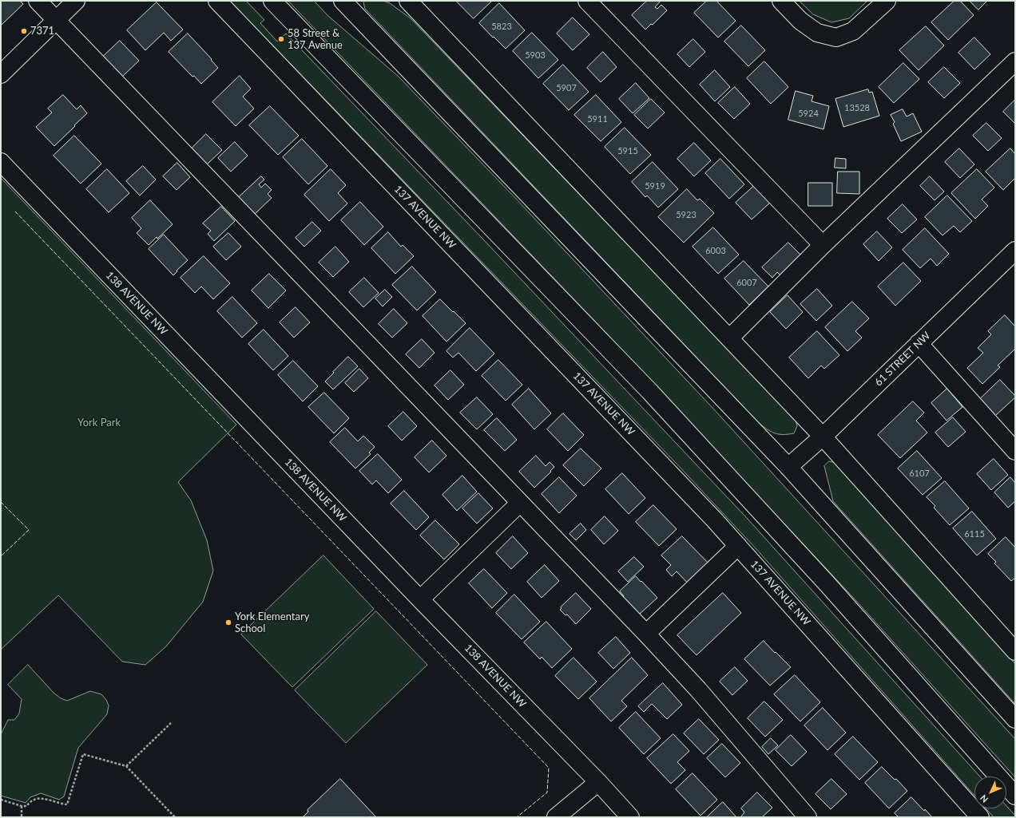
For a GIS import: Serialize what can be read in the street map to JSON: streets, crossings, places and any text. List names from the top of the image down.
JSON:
{
  "streets": {
    "street": ["137 AVENUE NW", "138 AVENUE NW", "61 STREET NW"]
  },
  "parks": ["York Park"],
  "places": ["7371", "58 Street & 137 Avenue", "York Elementary School"],
  "house_numbers": [
    "5823",
    "5903",
    "5907",
    "13528",
    "5924",
    "5911",
    "5915",
    "5919",
    "5923",
    "6003",
    "6007",
    "6107",
    "6115"
  ],
  "north": "bottom left"
}
